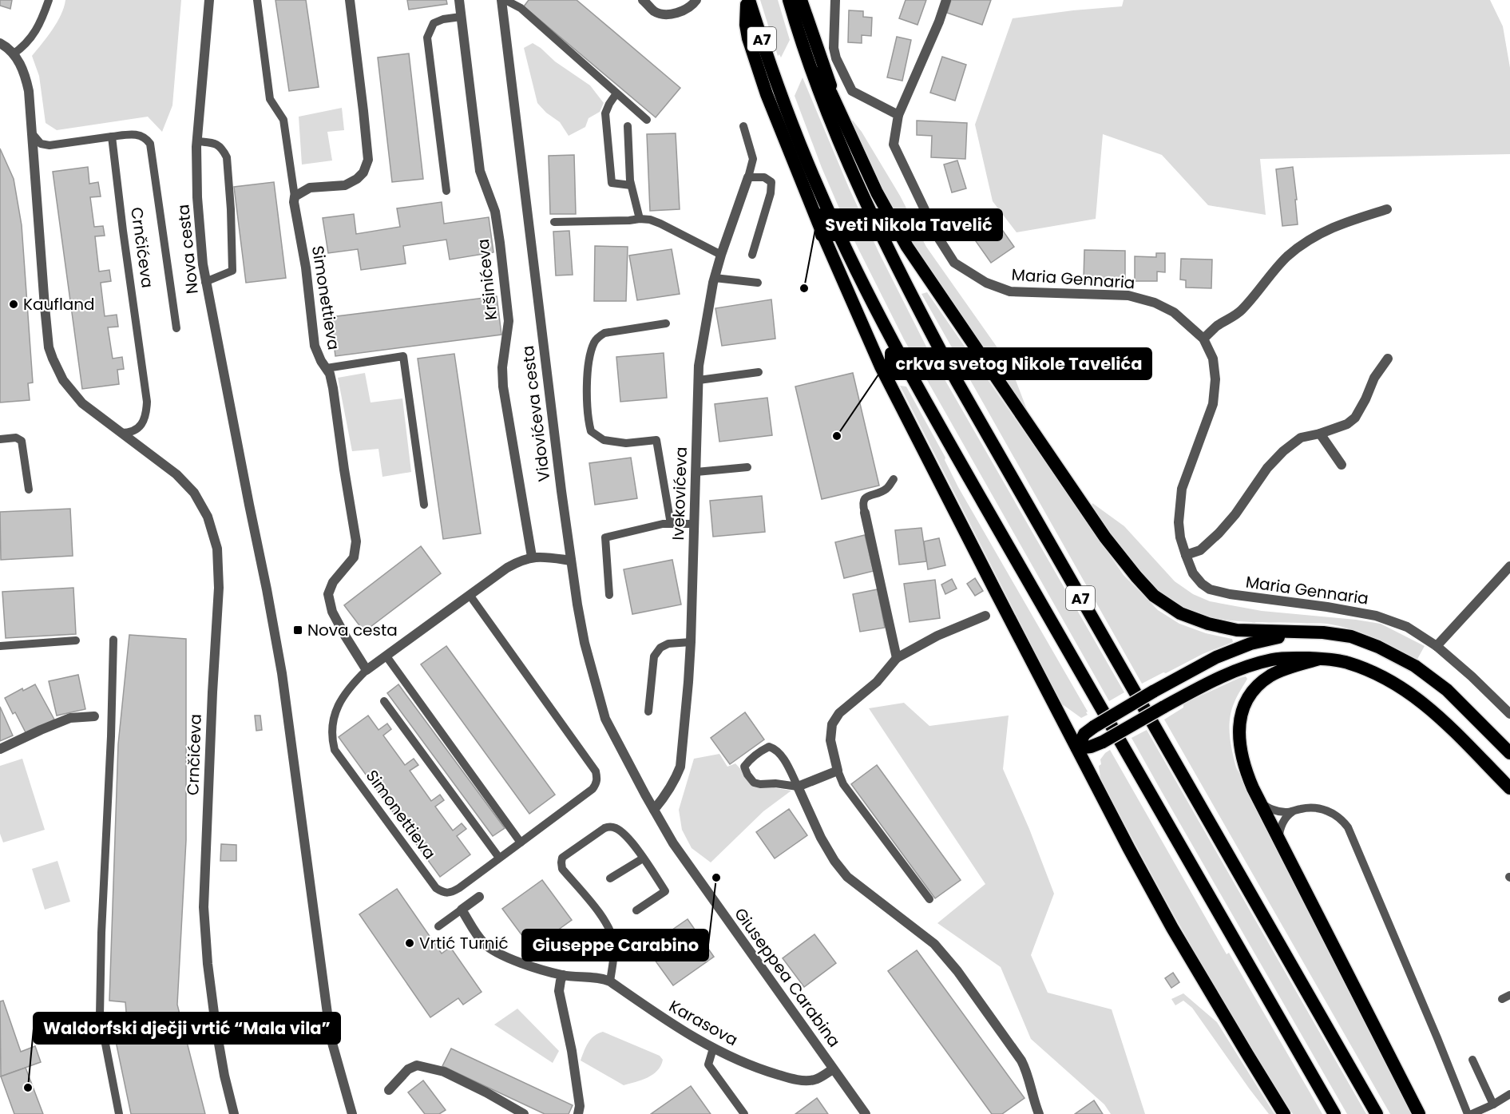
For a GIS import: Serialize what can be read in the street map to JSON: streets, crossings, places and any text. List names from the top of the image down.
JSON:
{
  "streets": {
    "highway": ["A7"],
    "street": [
      "Crnčićeva",
      "Nova cesta",
      "Maria Gennaria",
      "Kršinićeva",
      "Simonettieva",
      "Vidovićeva cesta",
      "Ivekovićeva",
      "Giuseppea Carabina",
      "Karasova"
    ]
  },
  "crossings": [
    ["Kršinićeva", "Simonettieva"],
    ["Simonettieva", "Vidovićeva cesta"],
    ["Vidovićeva cesta", "Ivekovićeva"],
    ["Vidovićeva cesta", "Giuseppea Carabina"],
    ["Ivekovićeva", "Giuseppea Carabina"],
    ["Giuseppea Carabina", "Karasova"]
  ],
  "places": {
    "other": [
      "Sveti Nikola Tavelić",
      "Kaufland",
      "crkva svetog Nikole Tavelića",
      "Giuseppe Carabino",
      "Vrtić Turnić",
      "Waldorfski dječji vrtić “Mala vila”"
    ],
    "transit": ["Nova cesta"]
  }
}
